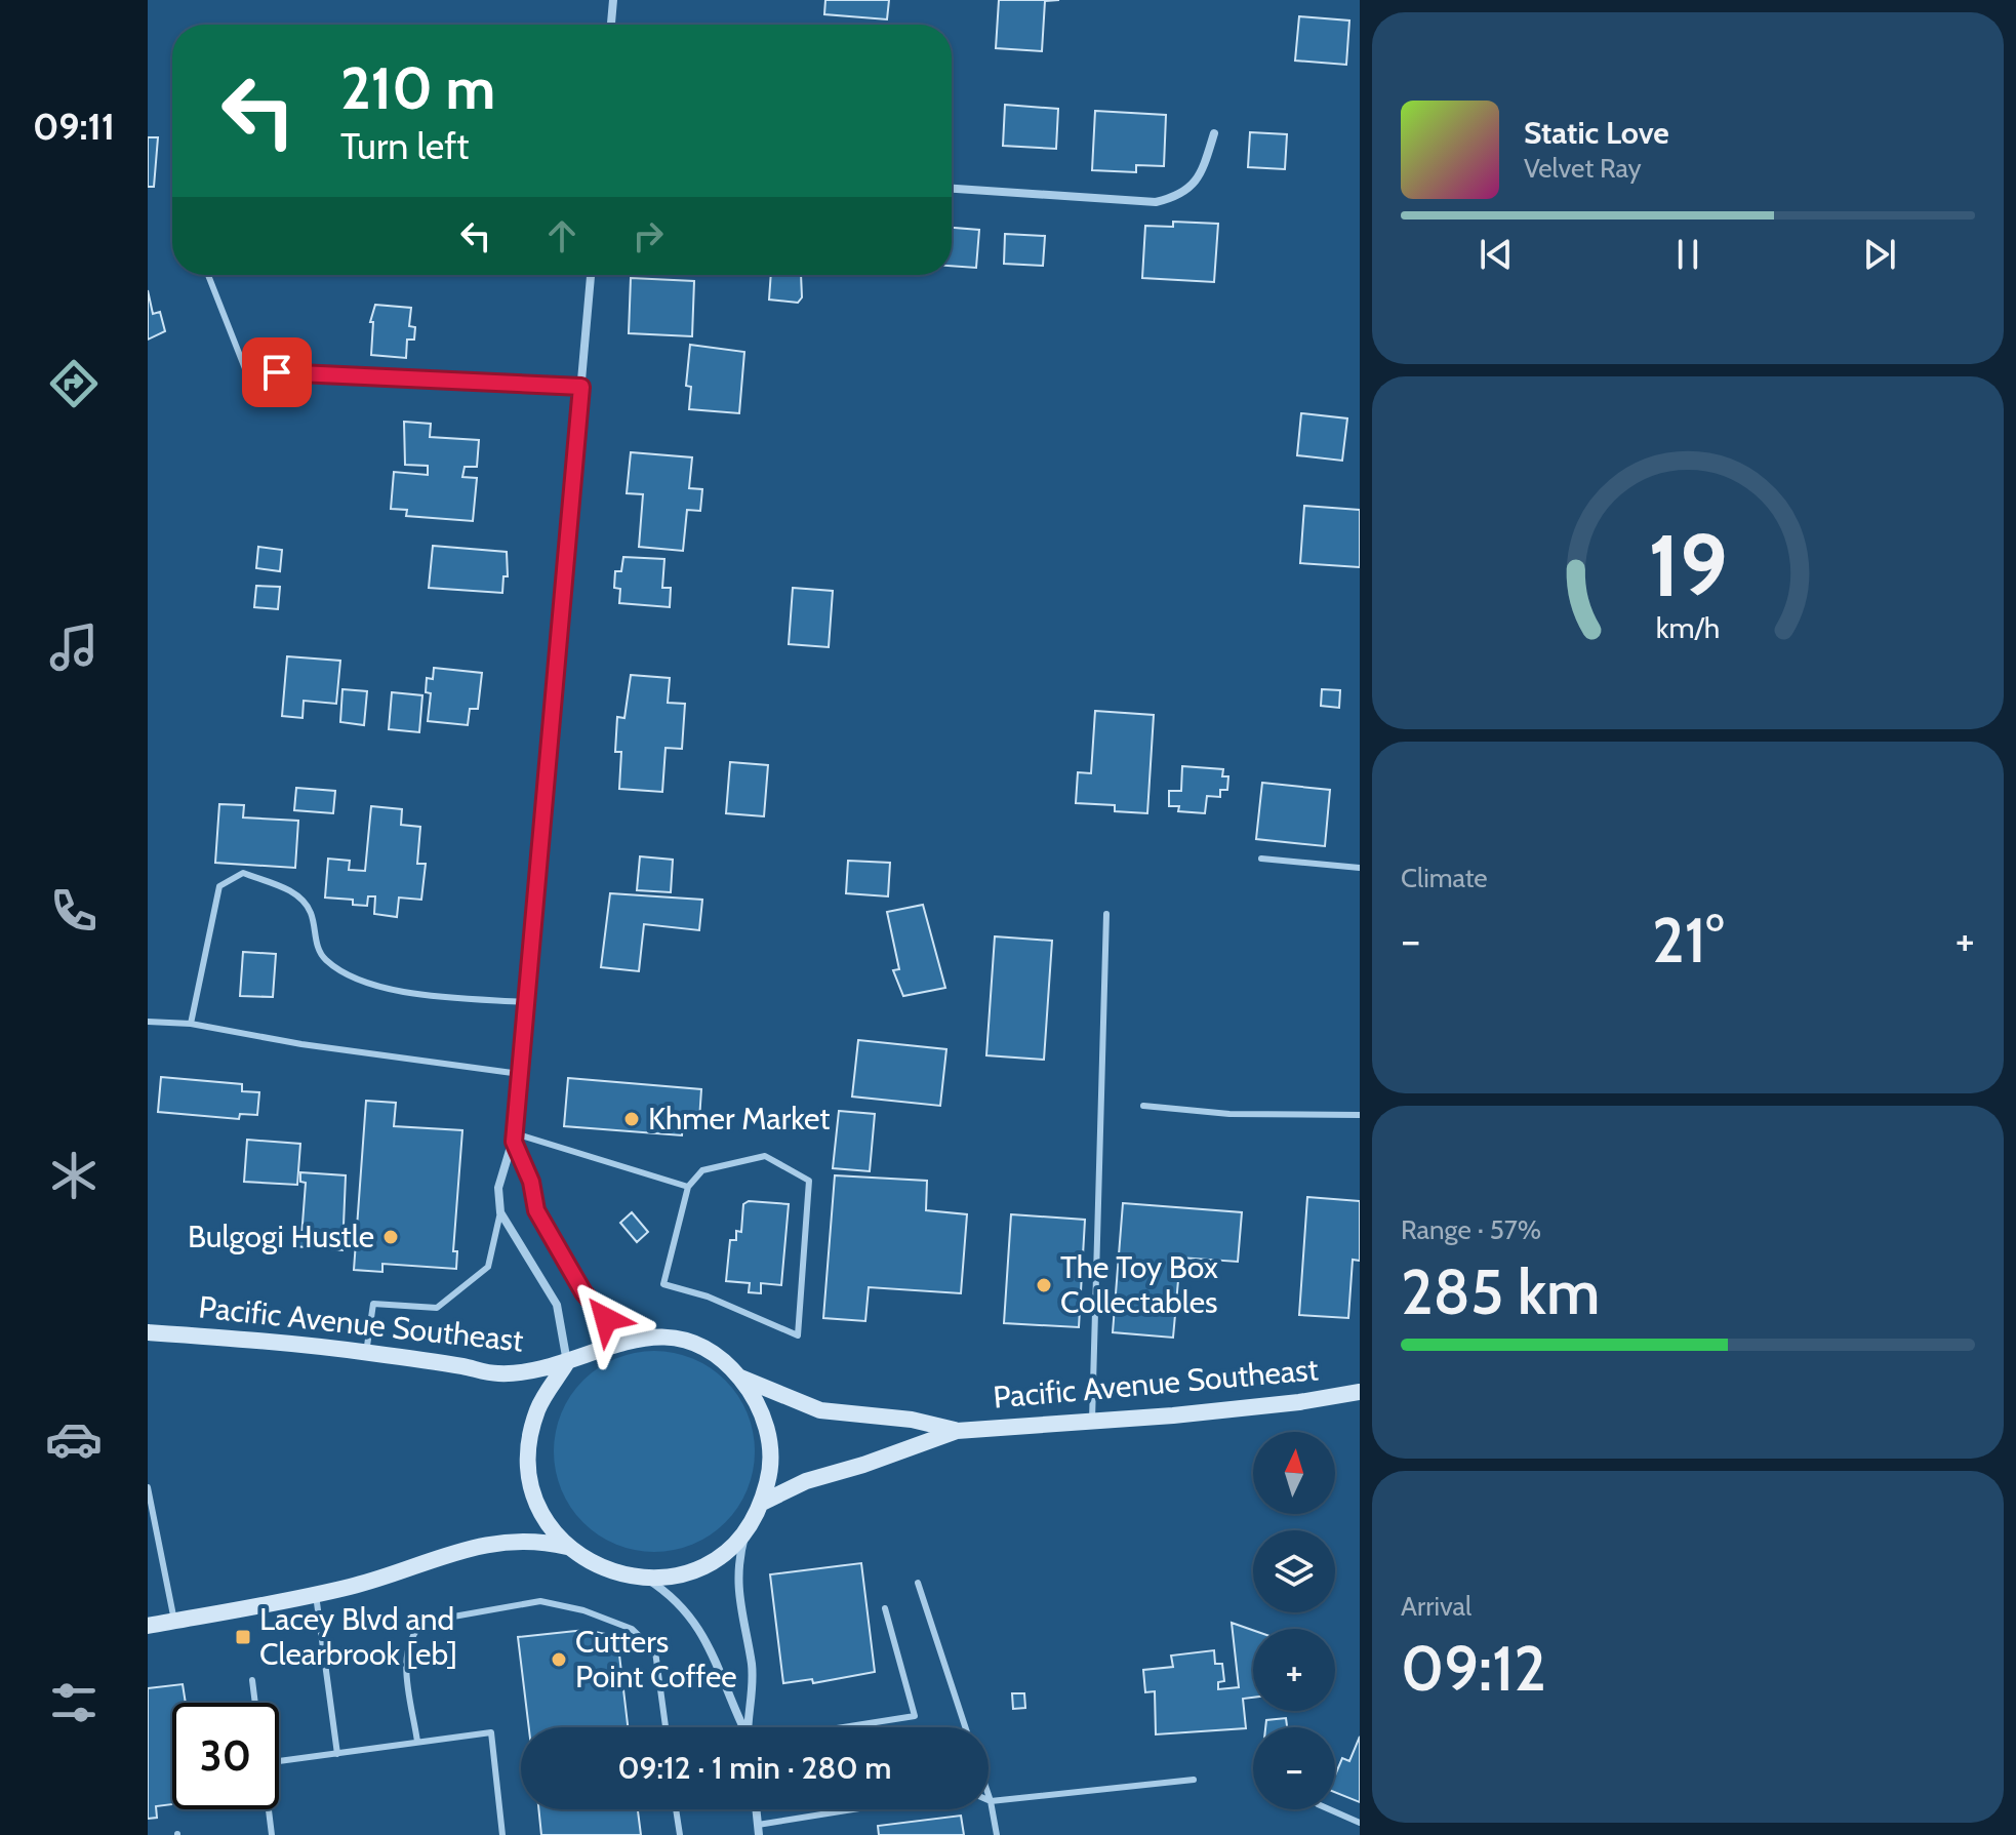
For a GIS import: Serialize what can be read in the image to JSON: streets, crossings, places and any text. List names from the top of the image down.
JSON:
{
  "streets": {
    "main road": ["Pacific Avenue Southeast"]
  },
  "places": {
    "other": [
      "Khmer Market",
      "Bulgogi Hustle",
      "The Toy Box Collectables",
      "Cutters Point Coffee"
    ],
    "transit": ["Lacey Blvd and Clearbrook [eb]"]
  },
  "north": "top",
  "page": {
    "tabs": "09:11",
    "turn": ["210 m", "Turn left"],
    "song": ["Static Love", "Velvet Ray"],
    "tile": [
      "Climate",
      ["Range · 57%", "285 km"],
      ["Arrival", "09:12"]
    ],
    "heat": ["−", "21°", "+"],
    "map_buttons": ["+", "−"],
    "limit": "30",
    "trip": "09:12 · 1 min · 280 m",
    "gauge": ["19", "km/h"]
  }
}
